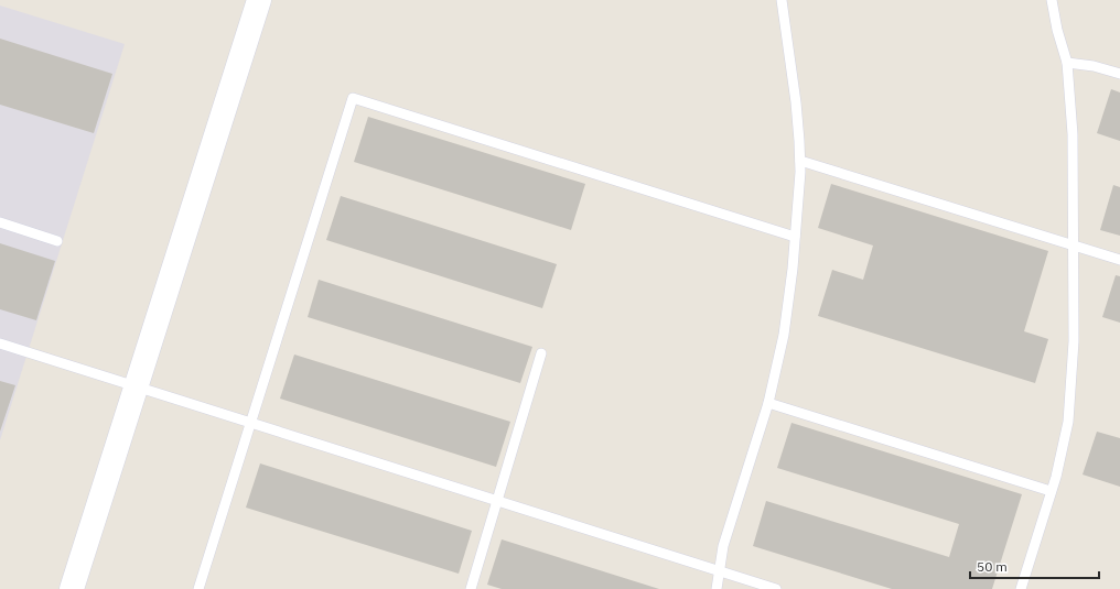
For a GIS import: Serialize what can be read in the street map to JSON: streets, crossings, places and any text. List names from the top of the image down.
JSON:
{
  "scale_bar": "50 m"
}
